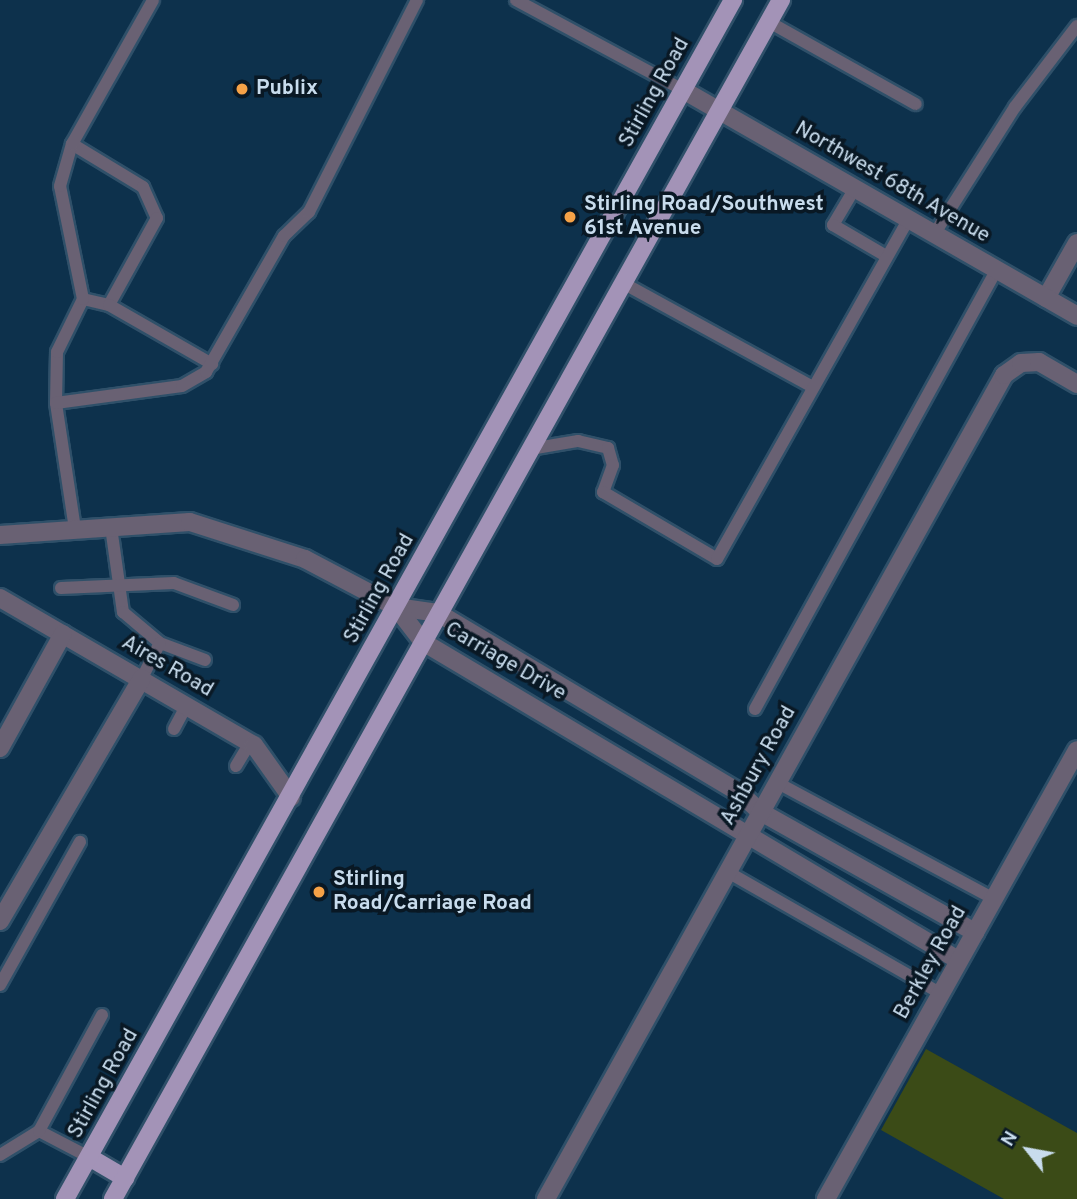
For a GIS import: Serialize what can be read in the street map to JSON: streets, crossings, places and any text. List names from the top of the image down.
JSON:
{
  "streets": {
    "main road": ["Stirling Road"],
    "street": [
      "Northwest 68th Avenue",
      "Carriage Drive",
      "Aires Road",
      "Ashbury Road",
      "Berkley Road"
    ]
  },
  "crossings": [
    ["Stirling Road", "Northwest 68th Avenue"],
    ["Stirling Road", "Carriage Drive"],
    ["Stirling Road", "Aires Road"],
    ["Carriage Drive", "Ashbury Road"],
    ["Carriage Drive", "Berkley Road"]
  ],
  "places": ["Publix", "Stirling Road/Southwest 61st Avenue", "Stirling Road/Carriage Road"],
  "north": "top left"
}
